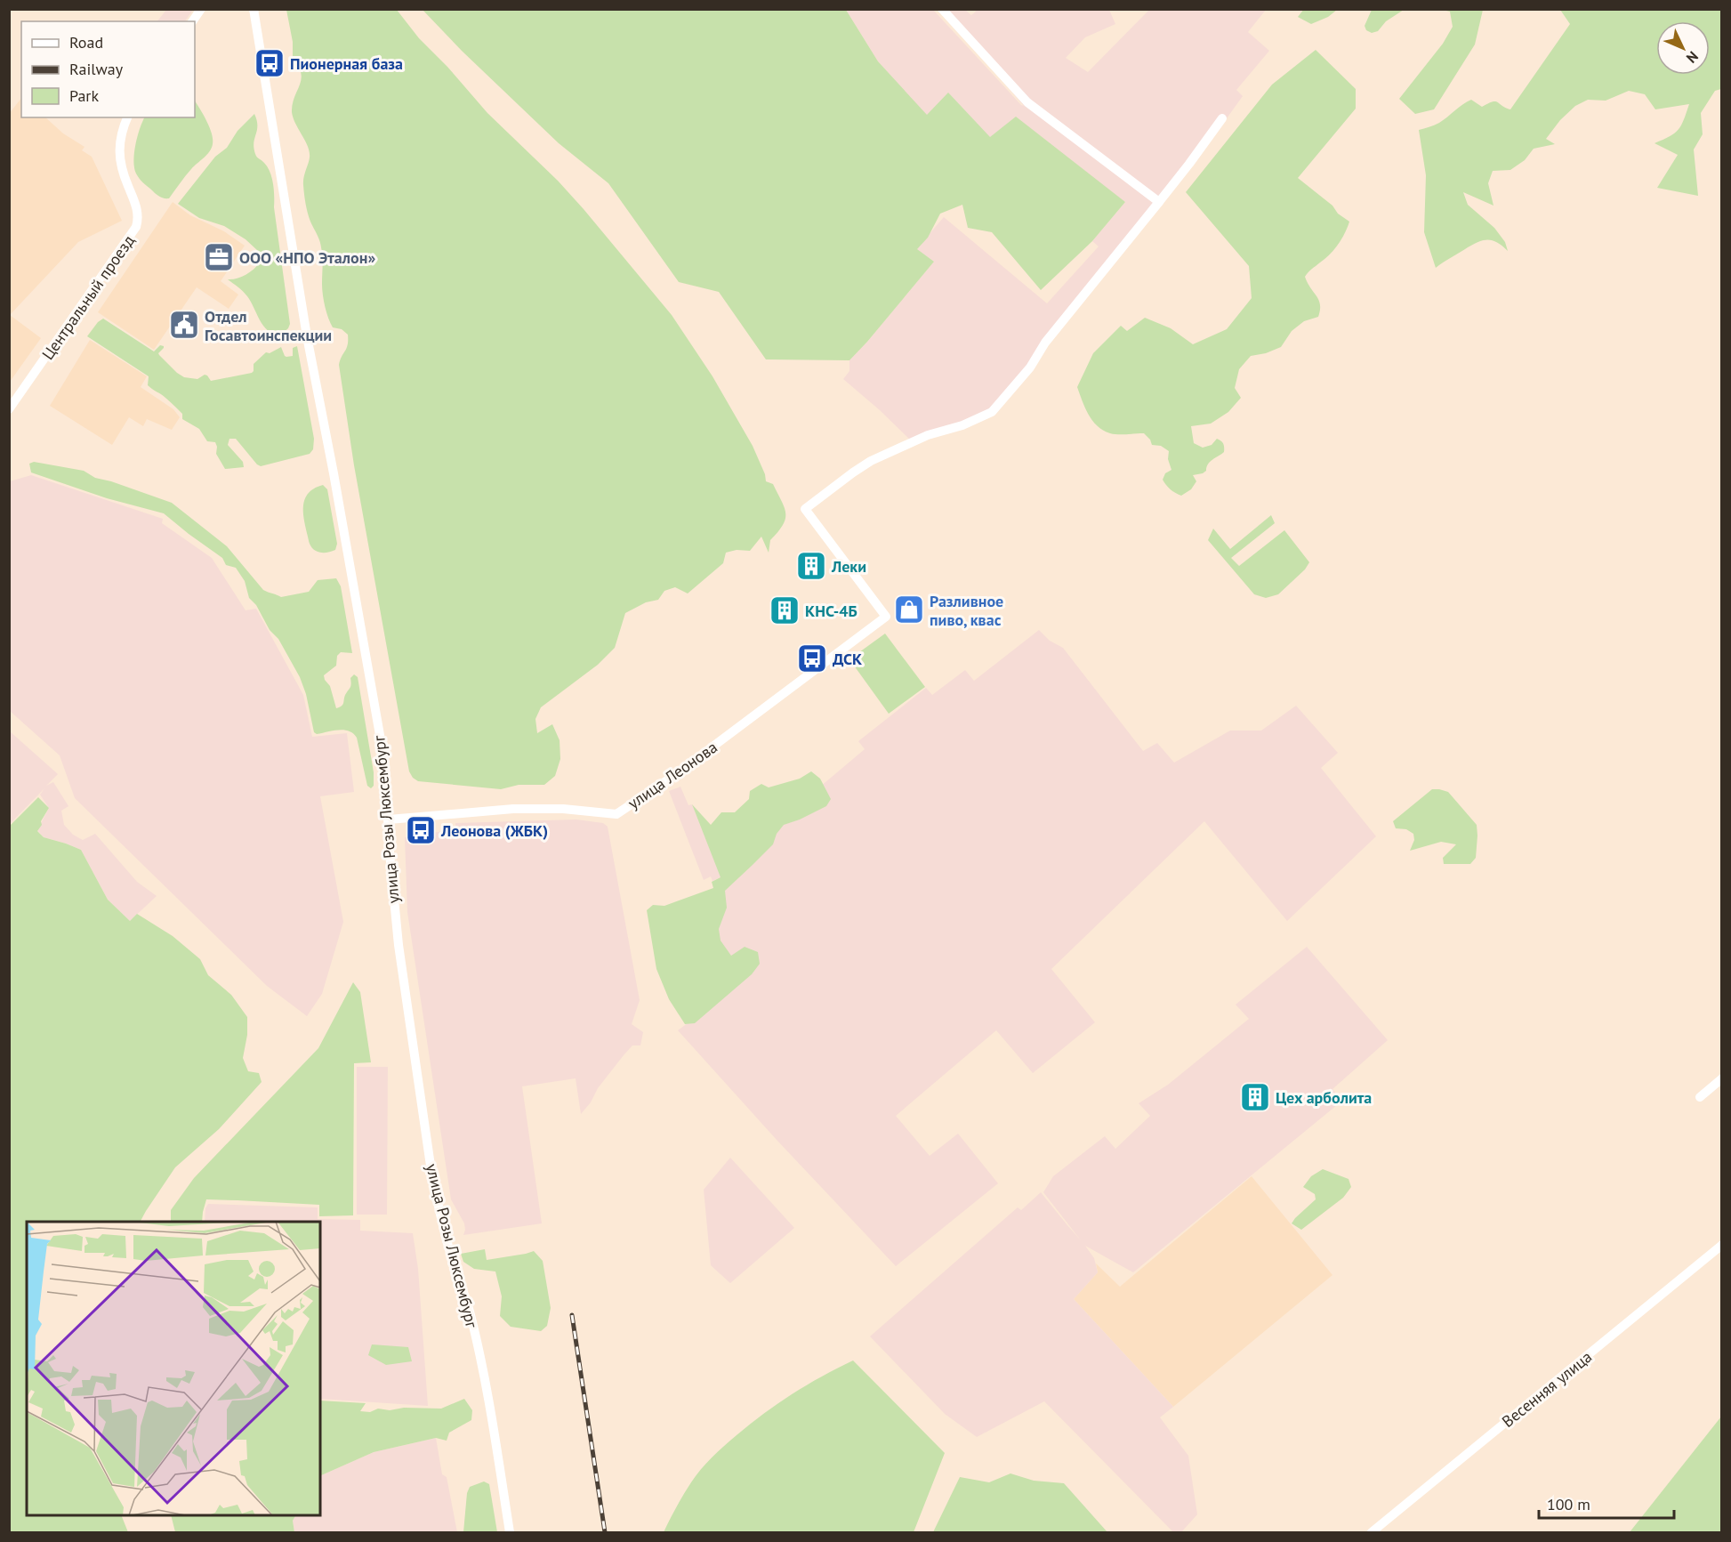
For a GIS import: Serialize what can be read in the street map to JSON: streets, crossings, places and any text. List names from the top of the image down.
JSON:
{
  "streets": {
    "street": [
      "Центральный проезд",
      "улица Леонова",
      "улица Розы Люксембург",
      "Весенняя улица"
    ]
  },
  "crossings": [
    ["улица Леонова", "улица Розы Люксембург"]
  ],
  "places": {
    "bus stop": ["Пионерная база", "ДСК", "Леонова (ЖБК)"],
    "office": ["ООО «НПО Эталон»"],
    "public building": ["Отдел Госавтоинспекции"],
    "building": ["Леки", "КНС-4Б", "Цех арболита"],
    "shop": ["Разливное пиво, квас"]
  },
  "legend": ["Road", "Railway", "Park"],
  "scale_bar": "100 m",
  "north": "bottom right"
}
